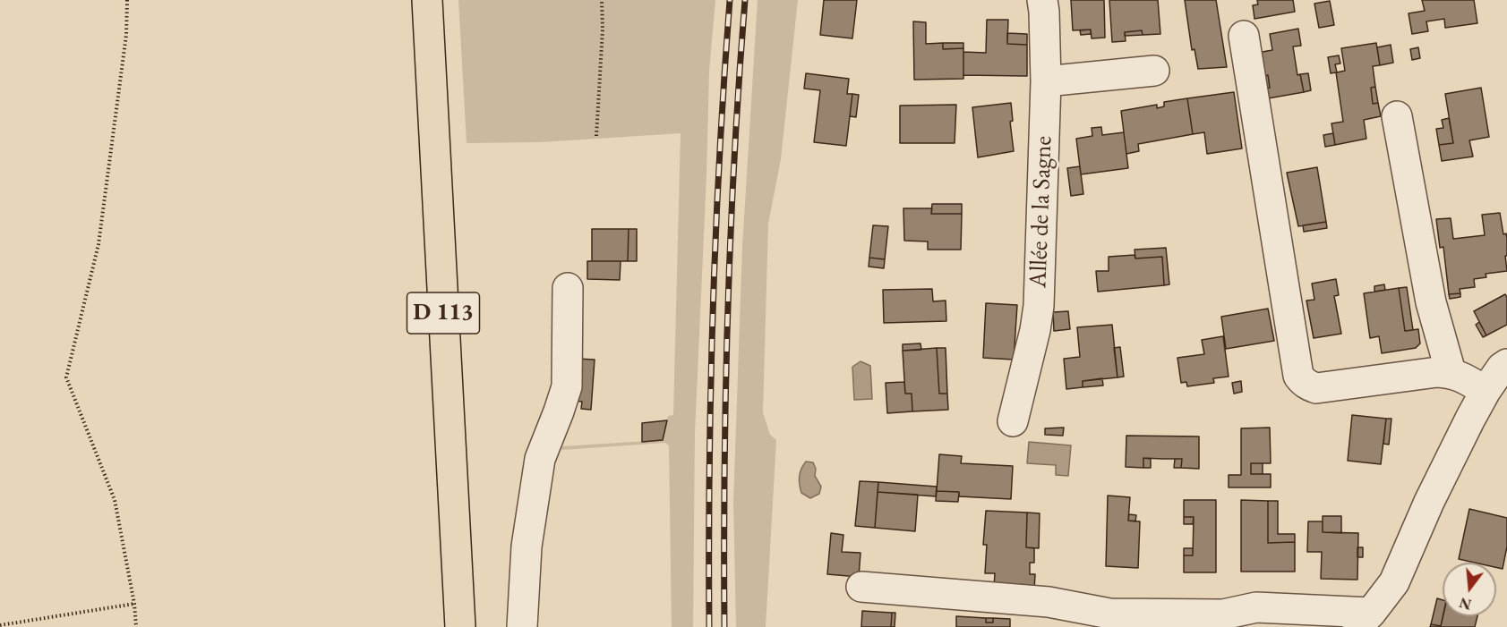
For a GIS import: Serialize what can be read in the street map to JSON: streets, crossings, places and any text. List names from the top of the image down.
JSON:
{
  "streets": {
    "main road": ["D 113"],
    "street": ["Allée de la Sagne"]
  },
  "north": "bottom"
}
